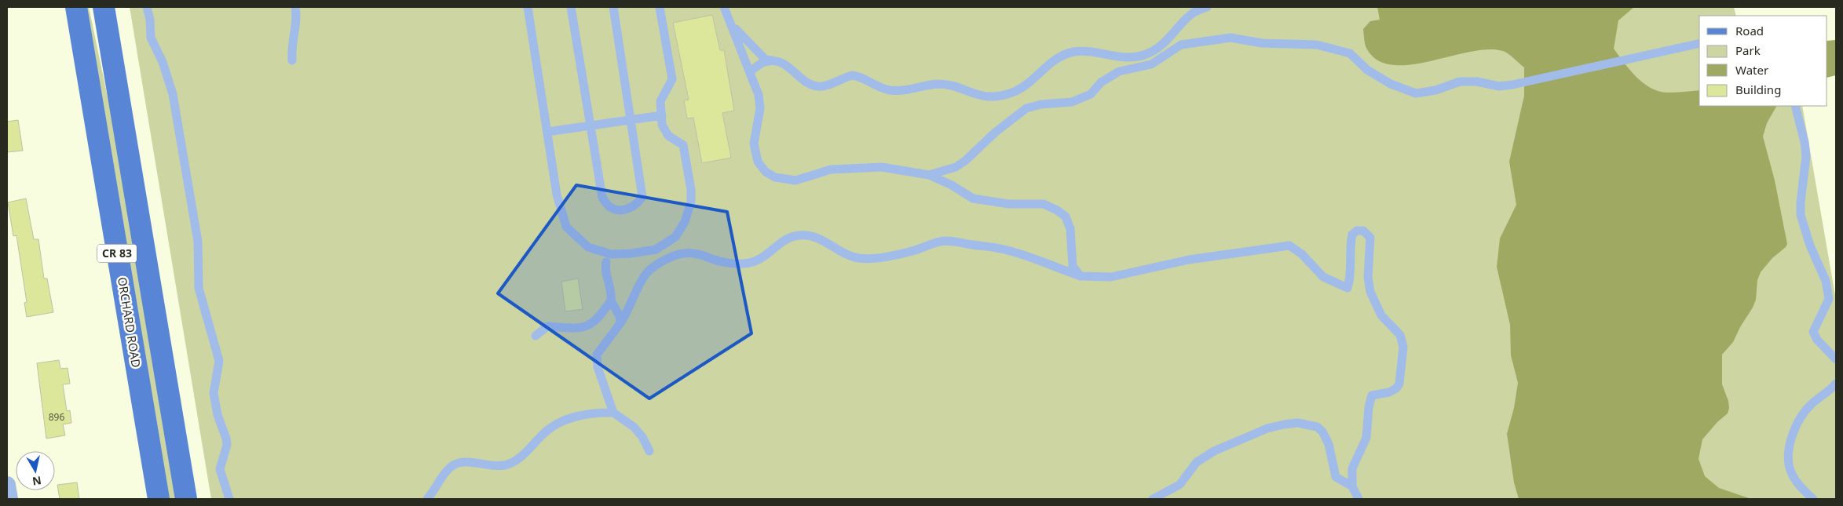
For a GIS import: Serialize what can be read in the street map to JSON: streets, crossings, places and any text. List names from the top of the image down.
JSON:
{
  "streets": {
    "main road": ["CR 83", "ORCHARD ROAD"]
  },
  "house_numbers": ["896"],
  "legend": [
    "Road",
    "Park",
    "Water",
    "Building"
  ],
  "north": "bottom"
}
